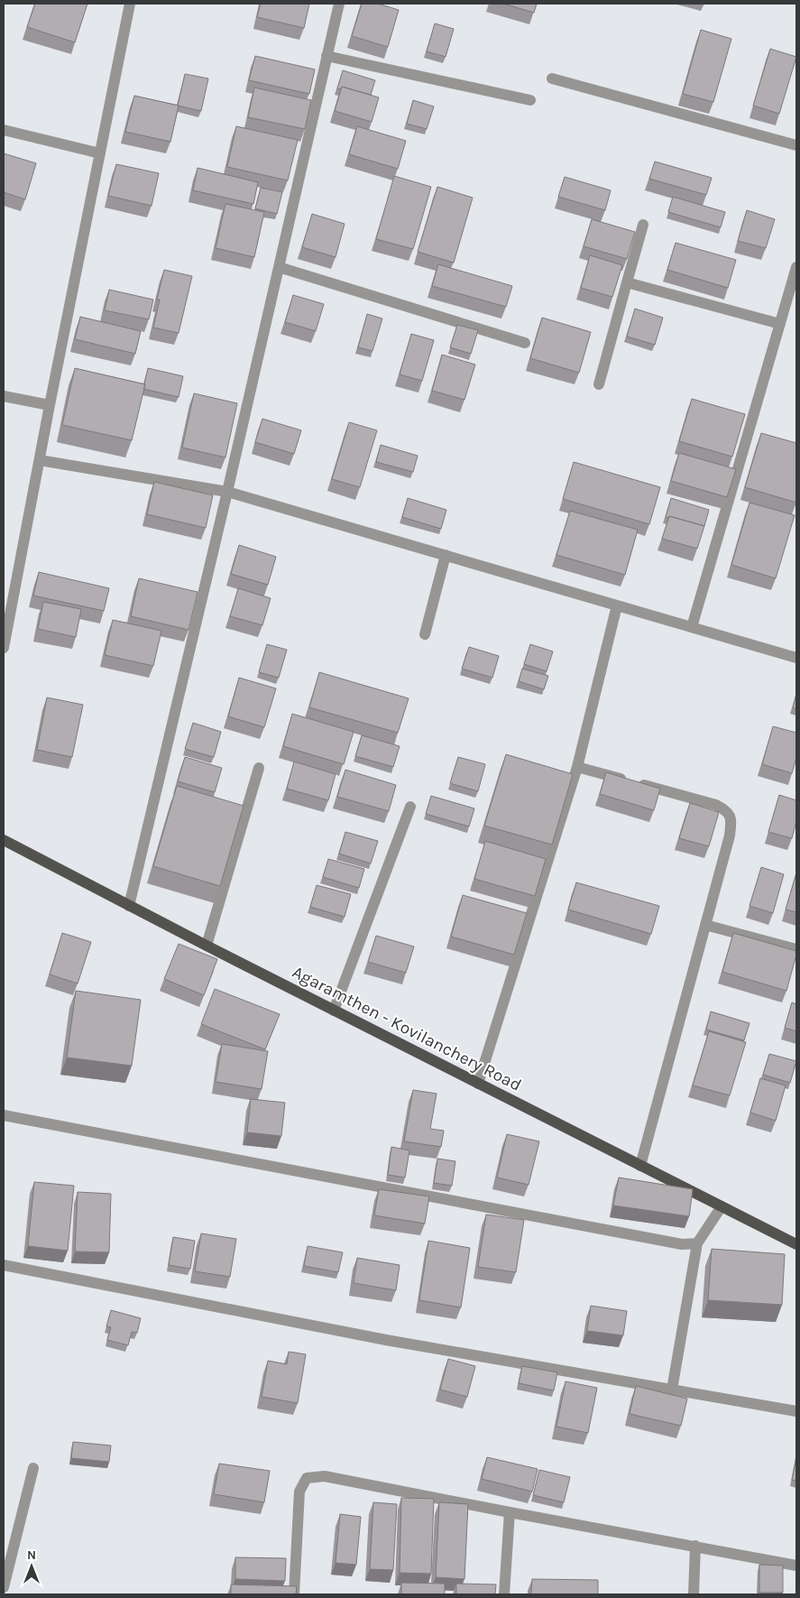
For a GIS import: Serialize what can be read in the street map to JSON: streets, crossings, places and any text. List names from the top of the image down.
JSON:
{
  "streets": {
    "main road": ["Agaramthen - Kovilanchery Road"]
  },
  "north": "top"
}
